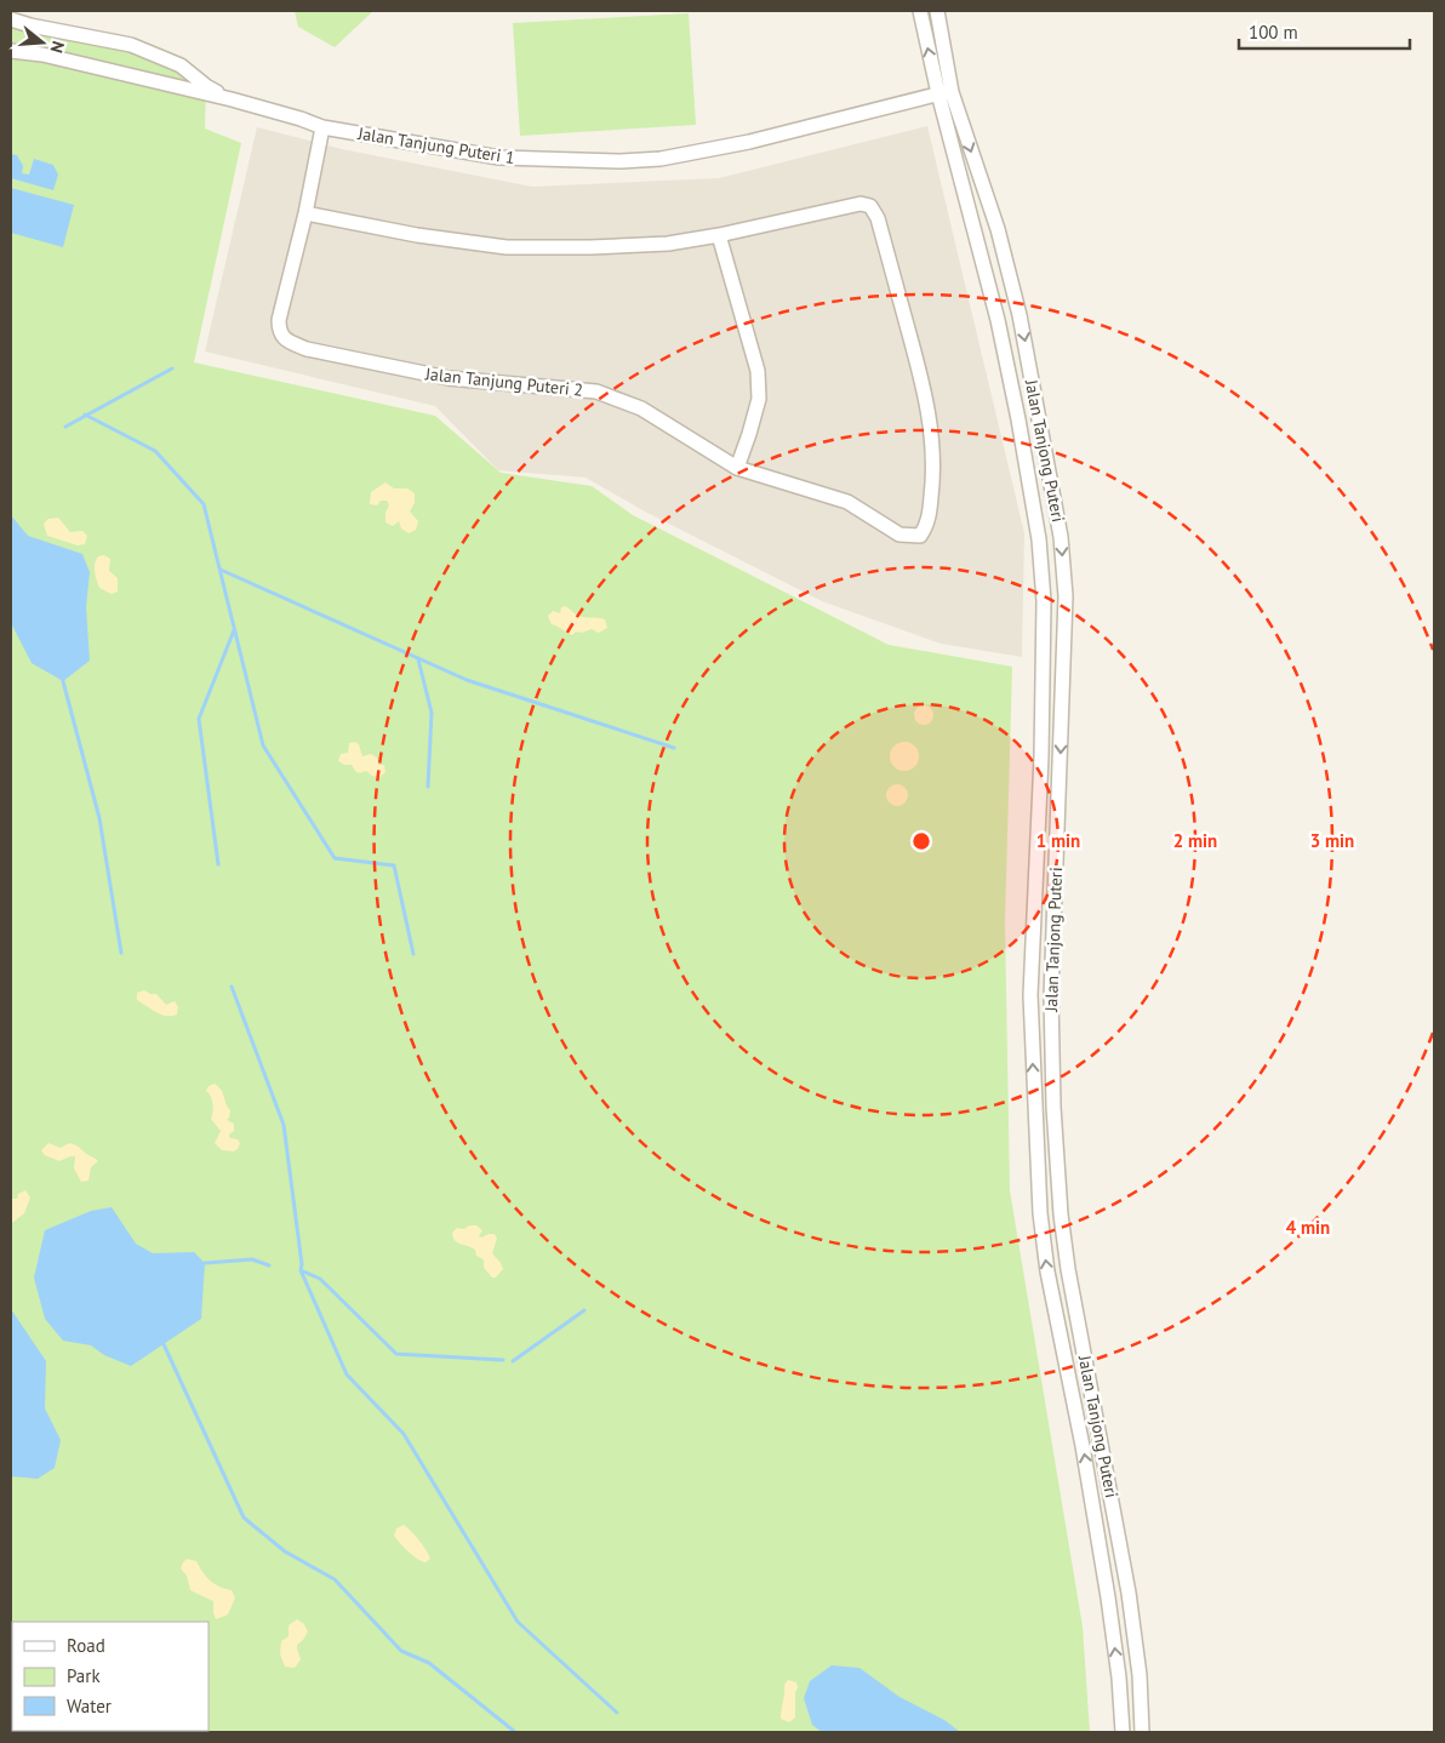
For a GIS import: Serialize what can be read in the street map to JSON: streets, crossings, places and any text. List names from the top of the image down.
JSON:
{
  "streets": {
    "street": ["Jalan Tanjung Puteri 1", "Jalan Tanjung Puteri 2", "Jalan Tanjong Puteri"]
  },
  "crossings": [
    ["Jalan Tanjung Puteri 1", "Jalan Tanjung Puteri 2"],
    ["Jalan Tanjung Puteri 1", "Jalan Tanjong Puteri"]
  ],
  "legend": ["Road", "Park", "Water"],
  "scale_bar": "100 m",
  "north": "right",
  "rings": [
    "1 min",
    "2 min",
    "3 min",
    "4 min"
  ]
}
